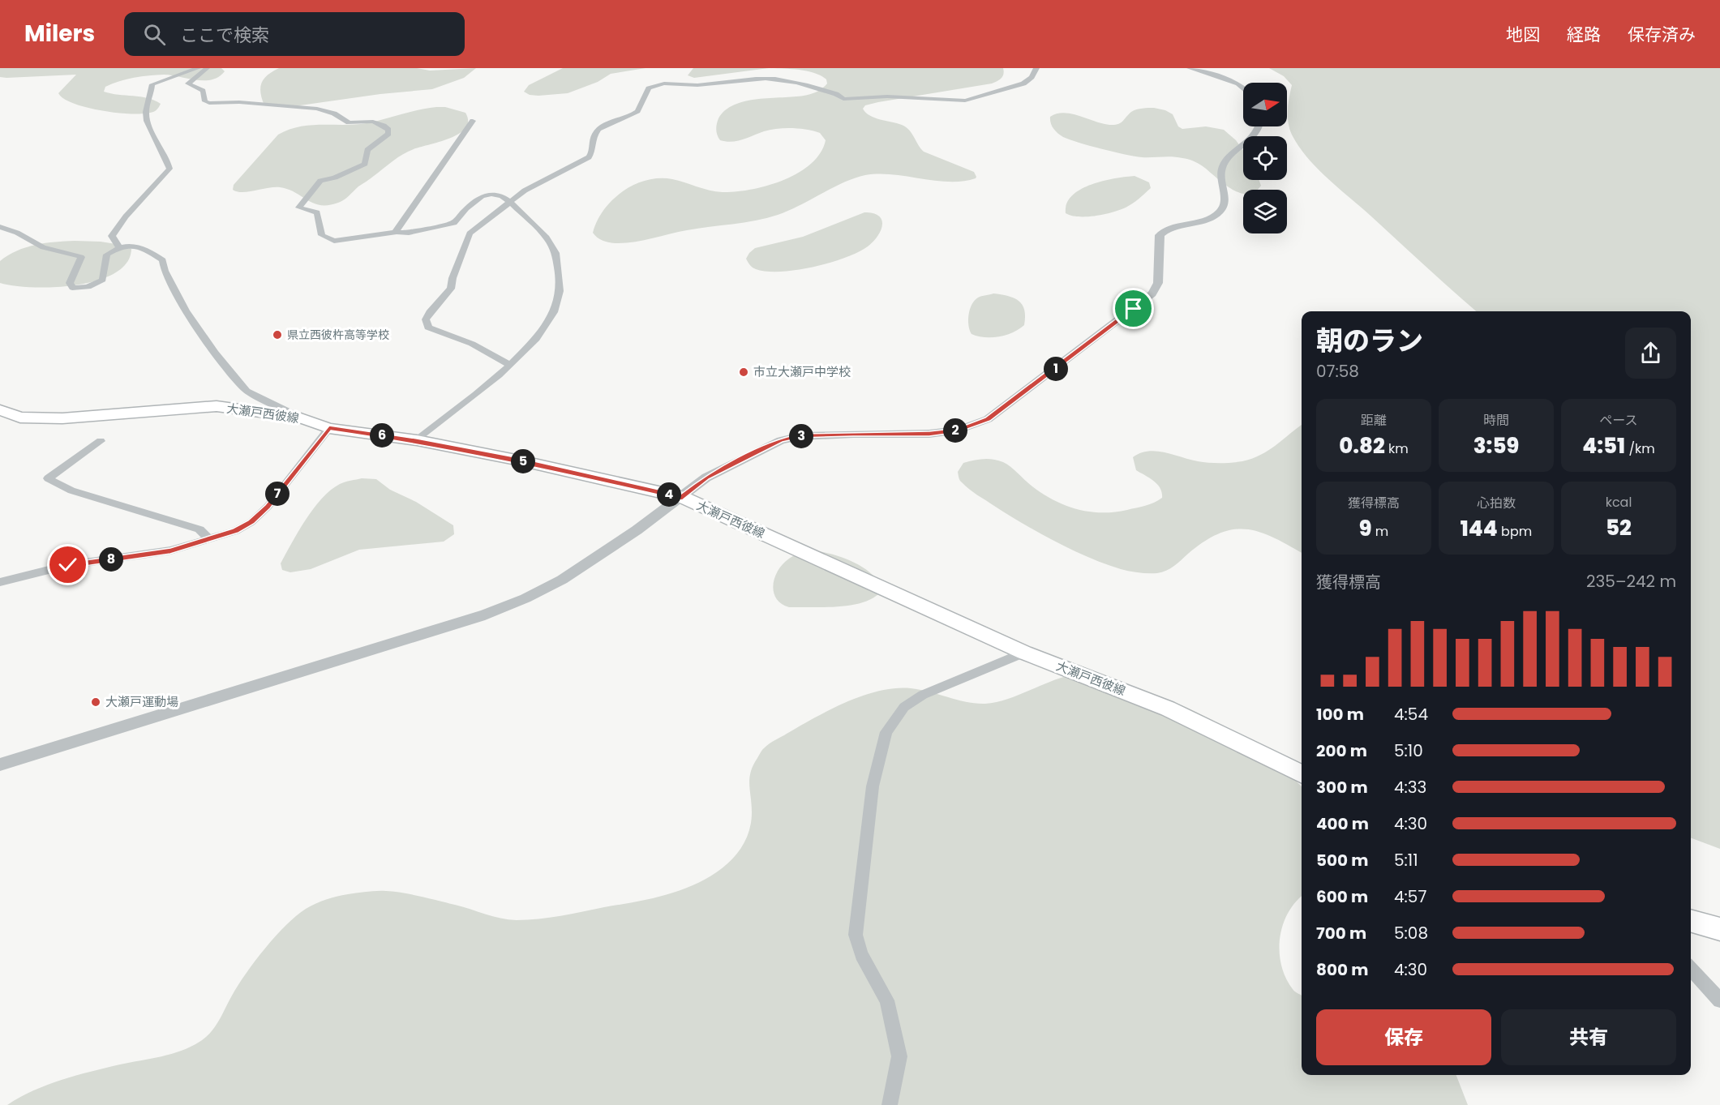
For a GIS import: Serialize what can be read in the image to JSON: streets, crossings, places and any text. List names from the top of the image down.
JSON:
{
  "streets": {
    "main road": ["大瀬戸西彼線"]
  },
  "places": ["県立西彼杵高等学校", "市立大瀬戸中学校", "大瀬戸運動場"],
  "north": "right",
  "page": {
    "header": "Milers",
    "search": "ここで検索",
    "nav": ["地図", "経路", "保存済み"],
    "heading": ["朝のラン", "07:58"],
    "pins": [
      "1",
      "2",
      "6",
      "3",
      "5",
      "7",
      "4",
      "8"
    ],
    "stats": [
      ["距離", "0.82 km"],
      ["時間", "3:59"],
      ["ペース", "4:51 /km"],
      ["獲得標高", "9 m"],
      ["心拍数", "144 bpm"],
      ["kcal", "52"]
    ],
    "chart": ["獲得標高", "235–242 m"],
    "list": [
      {
        "name": "100 m",
        "note": "4:54"
      },
      {
        "name": "200 m",
        "note": "5:10"
      },
      {
        "name": "300 m",
        "note": "4:33"
      },
      {
        "name": "400 m",
        "note": "4:30"
      },
      {
        "name": "500 m",
        "note": "5:11"
      },
      {
        "name": "600 m",
        "note": "4:57"
      },
      {
        "name": "700 m",
        "note": "5:08"
      },
      {
        "name": "800 m",
        "note": "4:30"
      }
    ],
    "buttons": ["保存", "共有"]
  }
}
